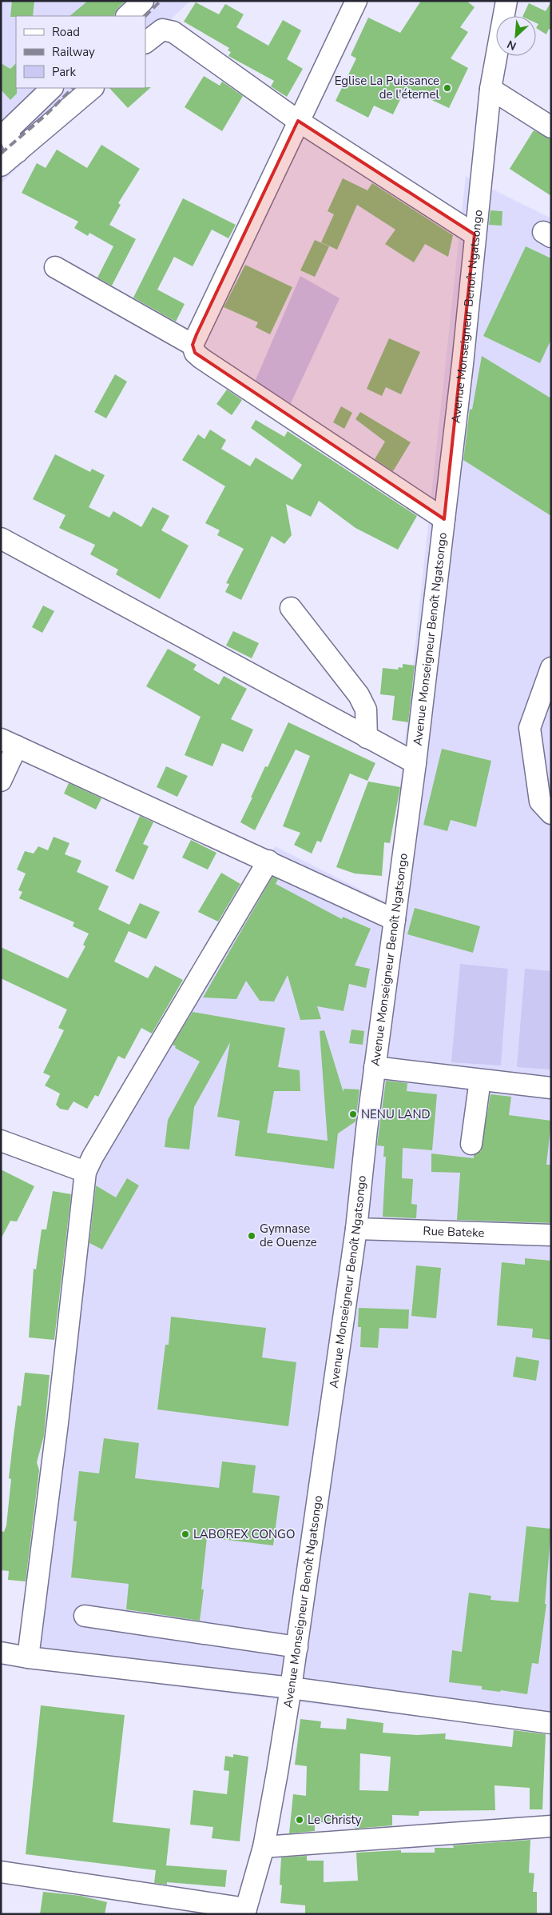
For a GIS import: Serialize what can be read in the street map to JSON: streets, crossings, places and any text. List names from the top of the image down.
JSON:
{
  "streets": {
    "street": ["Avenue Monseigneur Benoît Ngatsongo", "Rue Bateke"]
  },
  "crossings": [
    ["Avenue Monseigneur Benoît Ngatsongo", "Rue Bateke"]
  ],
  "places": [
    "Eglise La Puissance de l'éternel",
    "NENU LAND",
    "Gymnase de Ouenze",
    "LABOREX CONGO",
    "Le Christy"
  ],
  "legend": ["Road", "Railway", "Park"],
  "north": "bottom left"
}
